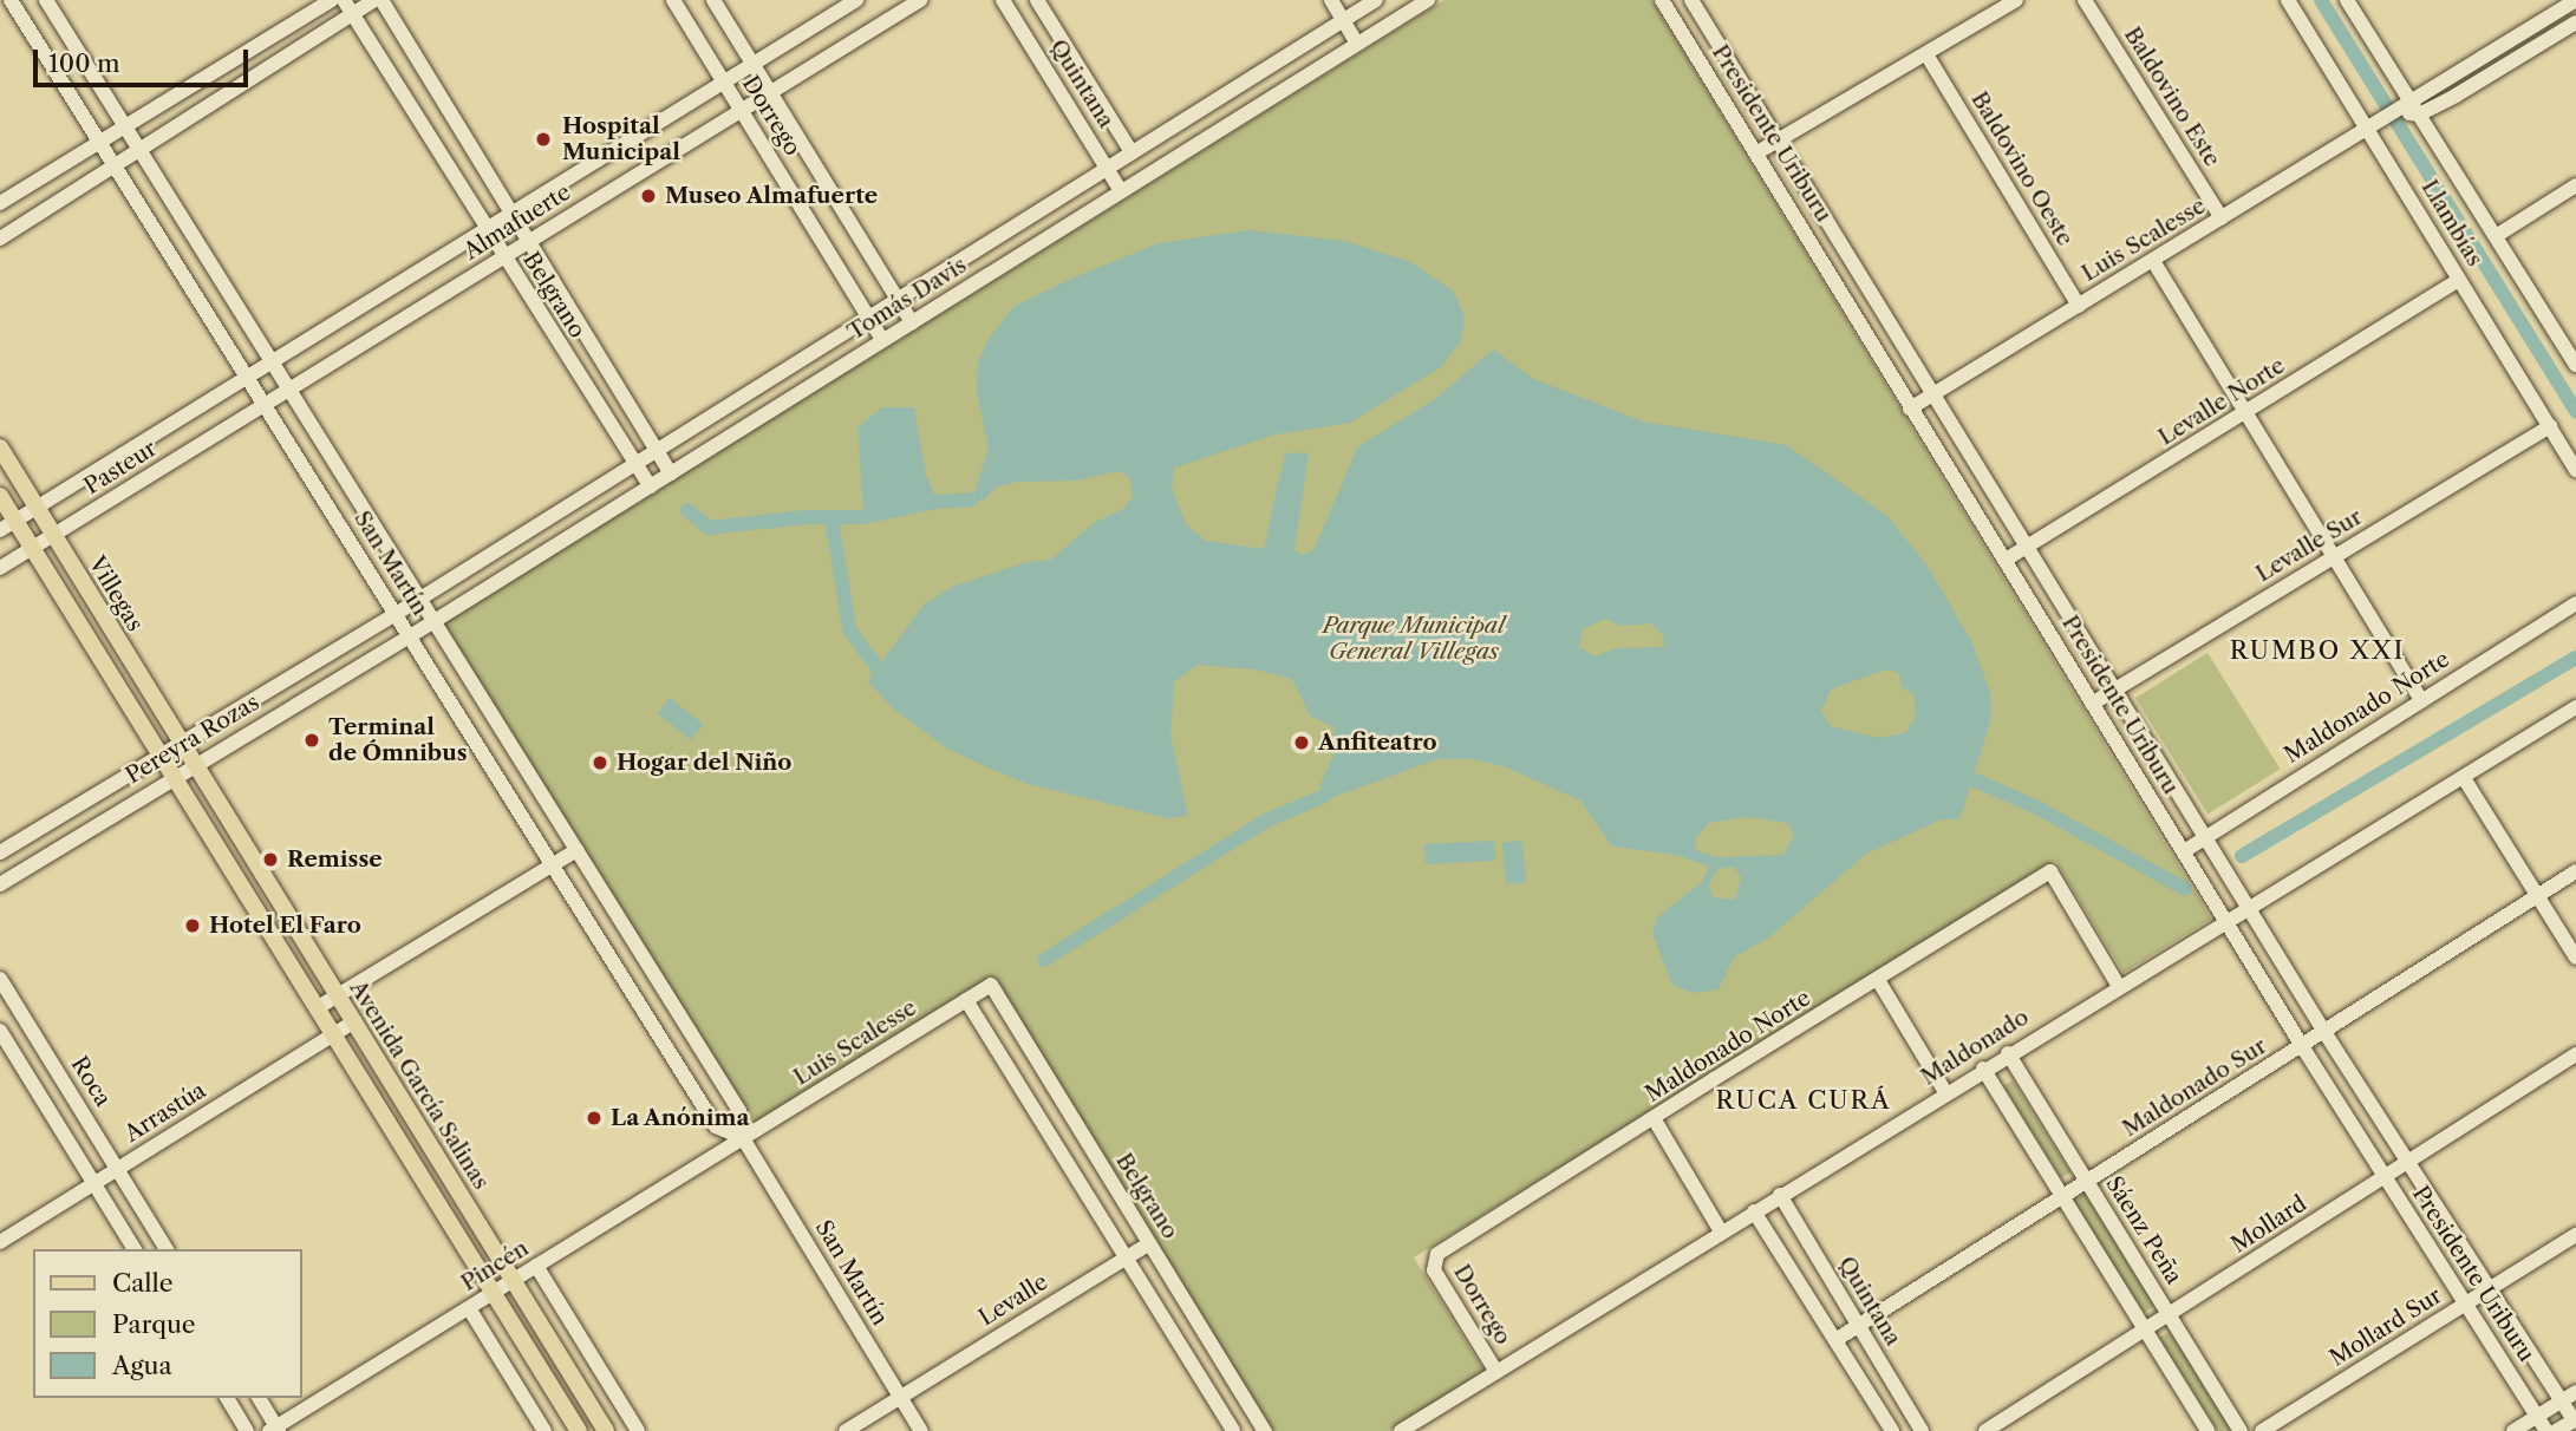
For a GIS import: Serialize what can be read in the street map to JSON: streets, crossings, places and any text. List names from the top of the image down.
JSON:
{
  "streets": {
    "main road": ["Villegas", "Avenida García Salinas"],
    "street": [
      "Quintana",
      "Baldovino Este",
      "Dorrego",
      "Presidente Uriburu",
      "Baldovino Oeste",
      "Almafuerte",
      "Llambías",
      "Luis Scalesse",
      "Belgrano",
      "Tomás Davis",
      "Levalle Norte",
      "Pasteur",
      "Levalle Sur",
      "San Martín",
      "Maldonado Norte",
      "Pereyra Rozas",
      "Maldonado",
      "Roca",
      "Maldonado Sur",
      "Arrastúa",
      "Mollard",
      "Sáenz Peña",
      "Pincén",
      "Levalle",
      "Mollard Sur"
    ]
  },
  "crossings": [
    ["Quintana", "Tomás Davis"],
    ["Quintana", "Maldonado"],
    ["Quintana", "Maldonado Sur"],
    ["Baldovino Este", "Luis Scalesse"],
    ["Dorrego", "Almafuerte"],
    ["Dorrego", "Tomás Davis"],
    ["Dorrego", "Maldonado Norte"],
    ["Dorrego", "Maldonado"],
    ["Presidente Uriburu", "Luis Scalesse"],
    ["Presidente Uriburu", "Levalle Norte"],
    ["Presidente Uriburu", "Levalle Sur"],
    ["Presidente Uriburu", "Maldonado Norte"],
    ["Presidente Uriburu", "Maldonado"],
    ["Presidente Uriburu", "Maldonado Sur"],
    ["Presidente Uriburu", "Mollard"],
    ["Presidente Uriburu", "Mollard Sur"],
    ["Baldovino Oeste", "Luis Scalesse"],
    ["Almafuerte", "Belgrano"],
    ["Almafuerte", "Pasteur"],
    ["Almafuerte", "San Martín"],
    ["Llambías", "Luis Scalesse"],
    ["Llambías", "Levalle Norte"],
    ["Llambías", "Levalle Sur"],
    ["Luis Scalesse", "Belgrano"],
    ["Luis Scalesse", "San Martín"],
    ["Luis Scalesse", "Pincén"],
    ["Belgrano", "Tomás Davis"],
    ["Belgrano", "Levalle"],
    ["Tomás Davis", "San Martín"],
    ["Tomás Davis", "Pereyra Rozas"],
    ["Pasteur", "San Martín"],
    ["Pasteur", "Villegas"],
    ["San Martín", "Pereyra Rozas"],
    ["San Martín", "Pincén"],
    ["San Martín", "Levalle"],
    ["Villegas", "Pereyra Rozas"],
    ["Villegas", "Avenida García Salinas"],
    ["Maldonado Norte", "Maldonado"],
    ["Pereyra Rozas", "Avenida García Salinas"],
    ["Maldonado", "Sáenz Peña"],
    ["Roca", "Arrastúa"],
    ["Avenida García Salinas", "Arrastúa"],
    ["Avenida García Salinas", "Pincén"],
    ["Maldonado Sur", "Sáenz Peña"],
    ["Mollard", "Sáenz Peña"]
  ],
  "districts": ["RUMBO XXI", "RUCA CURÁ"],
  "parks": ["Parque Municipal General Villegas"],
  "places": [
    "Hospital Municipal",
    "Museo Almafuerte",
    "Terminal de Ómnibus",
    "Anfiteatro",
    "Hogar del Niño",
    "Remisse",
    "Hotel El Faro",
    "La Anónima"
  ],
  "legend": ["Calle", "Parque", "Agua"],
  "scale_bar": "100 m"
}
